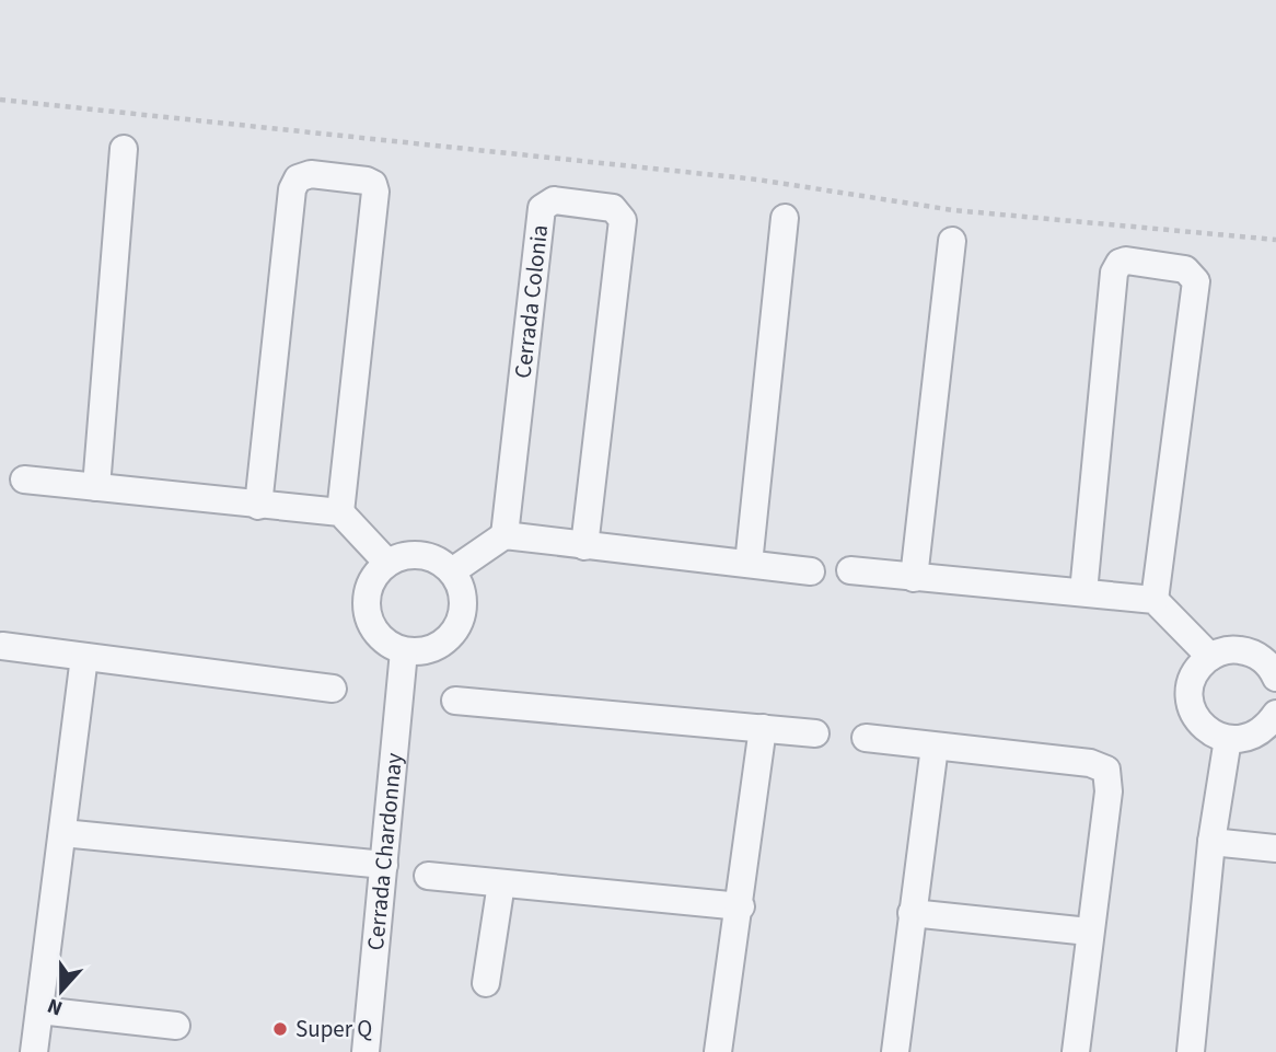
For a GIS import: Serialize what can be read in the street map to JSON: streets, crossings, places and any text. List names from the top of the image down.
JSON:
{
  "streets": {
    "street": ["Cerrada Colonia", "Cerrada Chardonnay"]
  },
  "places": ["Super Q"],
  "north": "bottom"
}
